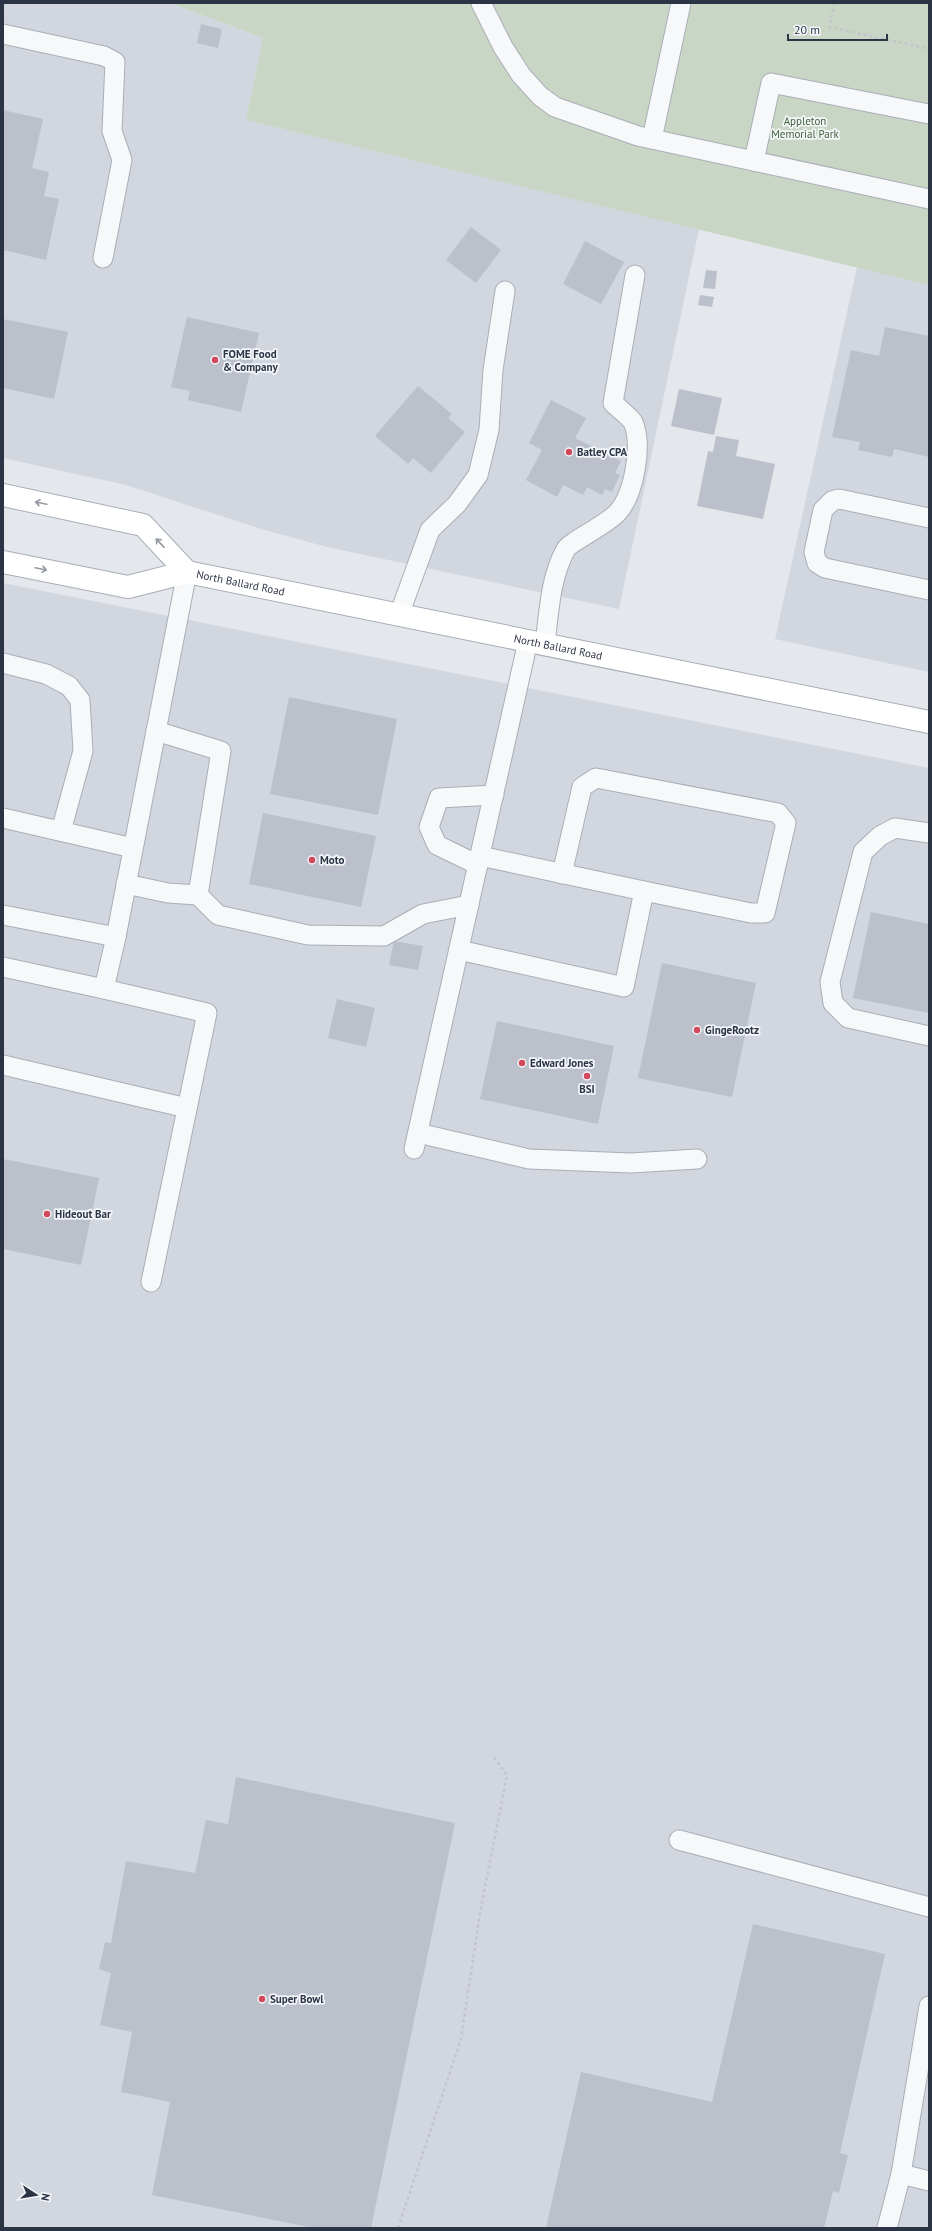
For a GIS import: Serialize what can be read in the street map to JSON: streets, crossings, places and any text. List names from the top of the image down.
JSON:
{
  "streets": {
    "main road": ["North Ballard Road"]
  },
  "parks": ["Appleton Memorial Park"],
  "places": [
    "FOME Food & Company",
    "Batley CPA",
    "Moto",
    "GingeRootz",
    "Edward Jones",
    "BSI",
    "Hideout Bar",
    "Super Bowl"
  ],
  "scale_bar": "20 m",
  "north": "right"
}
